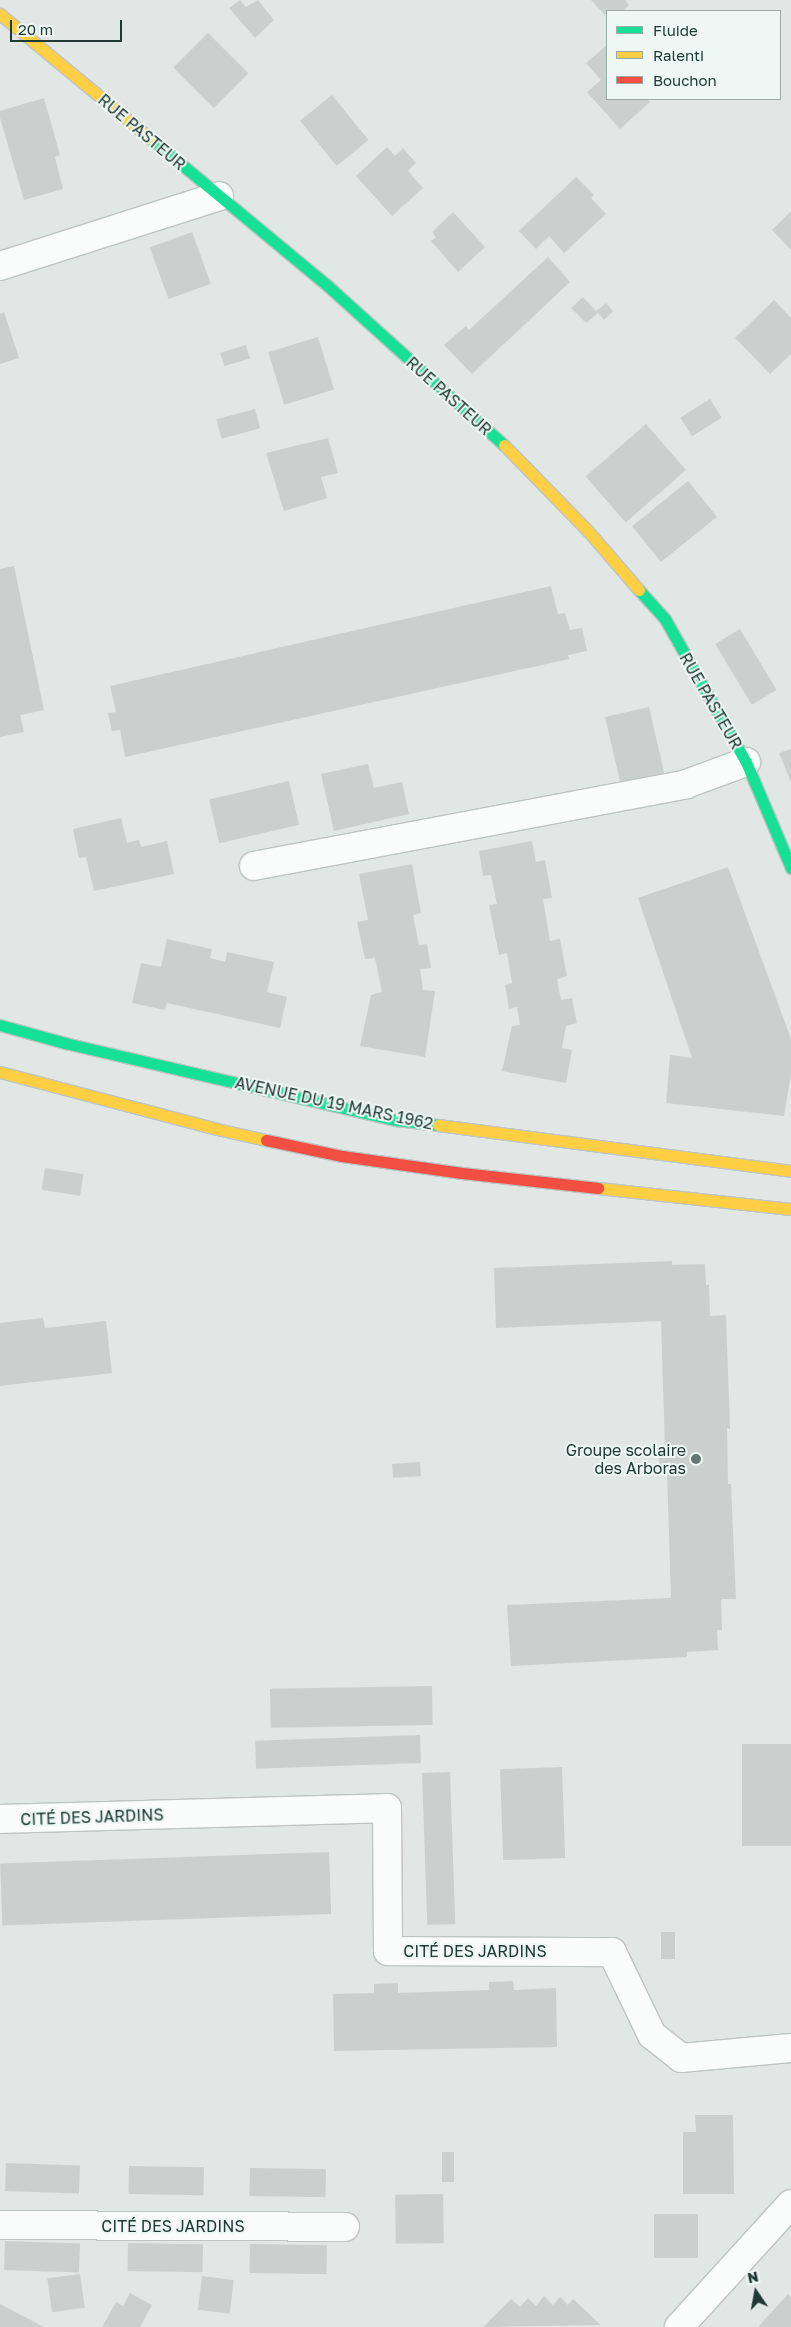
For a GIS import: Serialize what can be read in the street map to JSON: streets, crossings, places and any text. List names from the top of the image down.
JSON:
{
  "streets": {
    "main road": ["RUE PASTEUR", "AVENUE DU 19 MARS 1962"],
    "street": ["CITÉ DES JARDINS"]
  },
  "places": ["Groupe scolaire des Arboras"],
  "legend": ["Fluide", "Ralenti", "Bouchon"],
  "scale_bar": "20 m",
  "north": "top"
}
